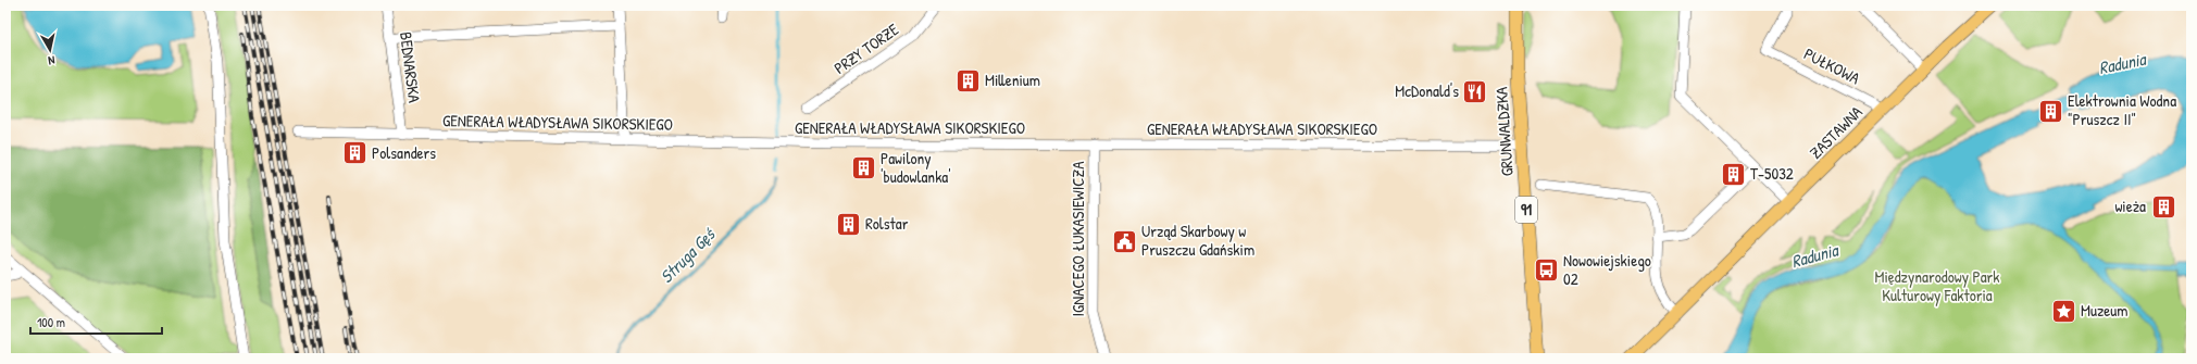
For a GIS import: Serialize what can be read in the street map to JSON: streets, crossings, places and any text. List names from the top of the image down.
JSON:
{
  "streets": {
    "main road": ["GRUNWALDZKA", "ZASTAWNA", "91"],
    "street": [
      "PRZY TORZE",
      "PUŁKOWA",
      "BEDNARSKA",
      "GENERAŁA WŁADYSŁAWA SIKORSKIEGO",
      "IGNACEGO ŁUKASIEWICZA"
    ]
  },
  "crossings": [
    ["PUŁKOWA", "ZASTAWNA"],
    ["BEDNARSKA", "GENERAŁA WŁADYSŁAWA SIKORSKIEGO"],
    ["GENERAŁA WŁADYSŁAWA SIKORSKIEGO", "GRUNWALDZKA"],
    ["GENERAŁA WŁADYSŁAWA SIKORSKIEGO", "IGNACEGO ŁUKASIEWICZA"]
  ],
  "water": ["Radunia", "Struga Gęś"],
  "parks": ["Międzynarodowy Park Kulturowy Faktoria"],
  "places": {
    "building": [
      "Millenium",
      "Elektrownia Wodna \"Pruszcz II\"",
      "Polsanders",
      "Pawilony 'budowlanka'",
      "T-5032",
      "wieża",
      "Rolstar"
    ],
    "restaurant": ["McDonald's"],
    "public building": ["Urząd Skarbowy w Pruszczu Gdańskim"],
    "bus stop": ["Nowowiejskiego 02"],
    "place": ["Muzeum"]
  },
  "scale_bar": "100 m",
  "north": "bottom"
}
